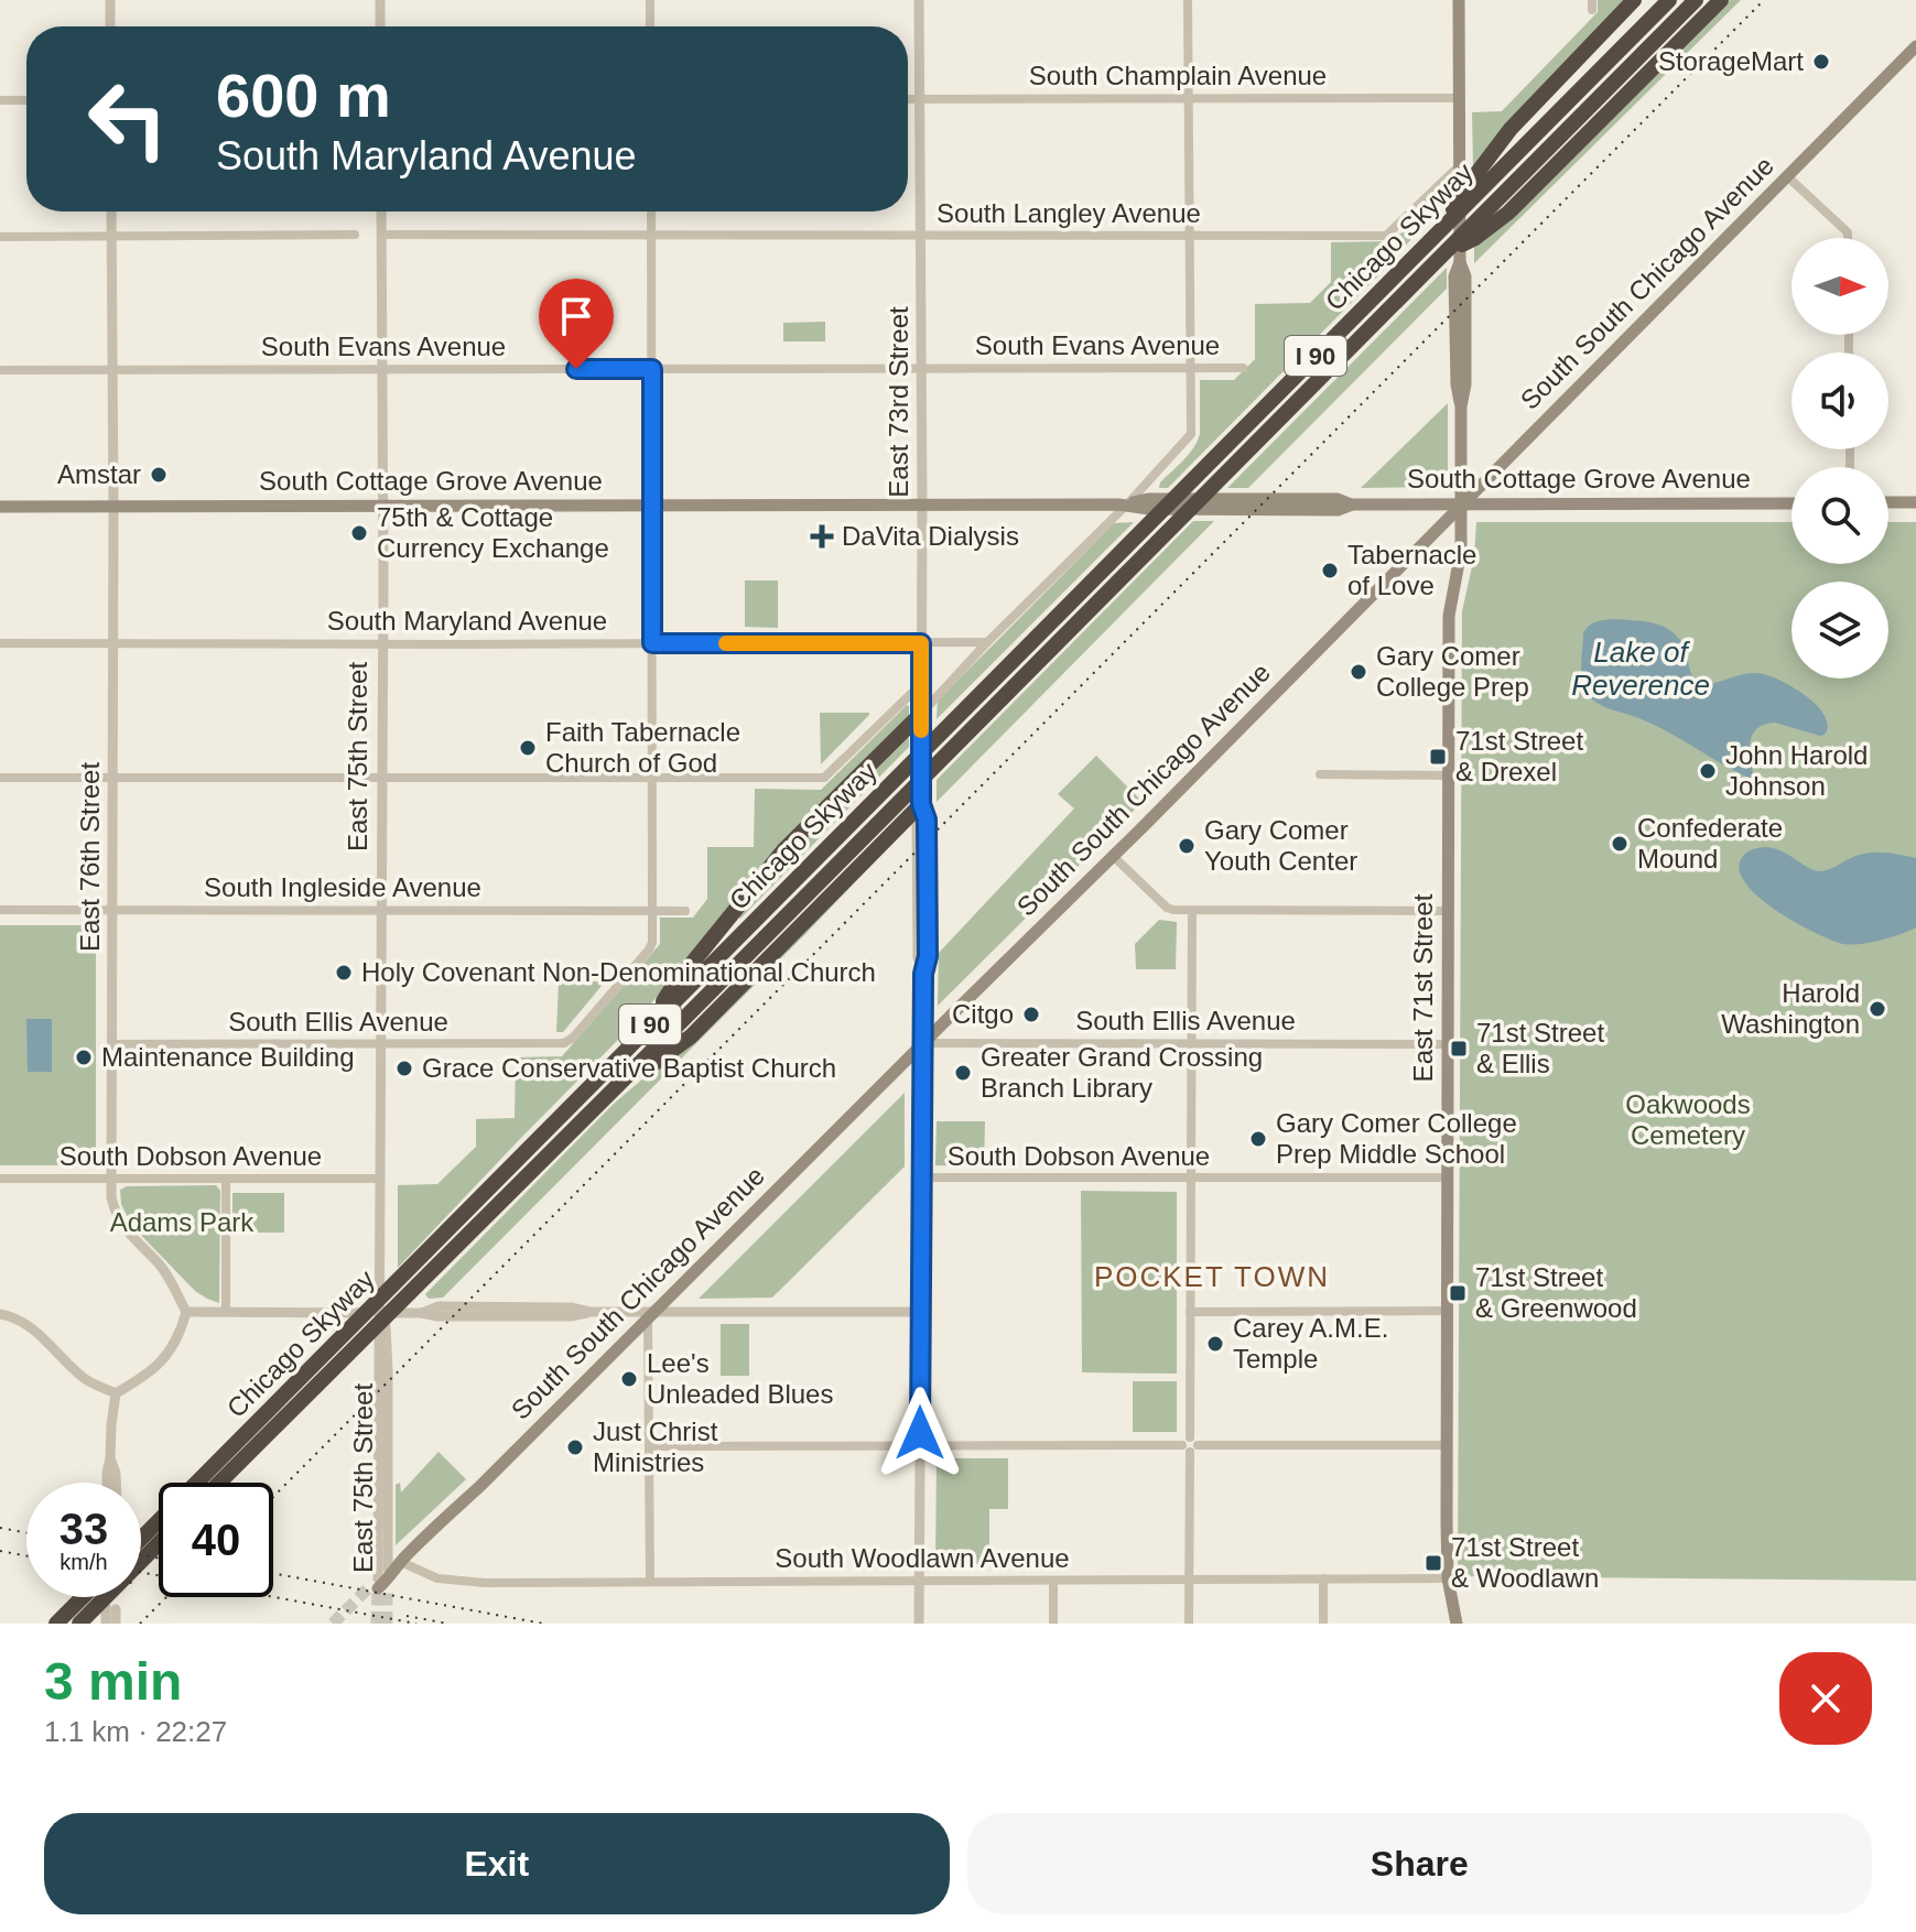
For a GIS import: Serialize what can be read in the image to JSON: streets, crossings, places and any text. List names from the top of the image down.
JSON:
{
  "streets": {
    "highway": ["Chicago Skyway", "I 90"],
    "main road": ["South South Chicago Avenue", "South Cottage Grove Avenue", "East 71st Street"],
    "street": [
      "South Champlain Avenue",
      "South Langley Avenue",
      "South Evans Avenue",
      "East 73rd Street",
      "South Maryland Avenue",
      "East 75th Street",
      "East 76th Street",
      "South Ingleside Avenue",
      "South Ellis Avenue",
      "South Dobson Avenue",
      "South Woodlawn Avenue"
    ]
  },
  "crossings": [
    ["South Champlain Avenue", "East 73rd Street"],
    ["South Champlain Avenue", "East 71st Street"],
    ["South Langley Avenue", "East 73rd Street"],
    ["South Langley Avenue", "East 75th Street"],
    ["South Langley Avenue", "East 71st Street"],
    ["Chicago Skyway", "East 71st Street"],
    ["South South Chicago Avenue", "East 73rd Street"],
    ["South South Chicago Avenue", "South Cottage Grove Avenue"],
    ["South South Chicago Avenue", "East 75th Street"],
    ["South South Chicago Avenue", "East 71st Street"],
    ["South South Chicago Avenue", "South Ellis Avenue"],
    ["South South Chicago Avenue", "South Woodlawn Avenue"],
    ["South Evans Avenue", "East 73rd Street"],
    ["South Evans Avenue", "East 75th Street"],
    ["South Evans Avenue", "East 76th Street"],
    ["East 73rd Street", "South Cottage Grove Avenue"],
    ["East 73rd Street", "South Maryland Avenue"],
    ["East 73rd Street", "South Ellis Avenue"],
    ["East 73rd Street", "South Dobson Avenue"],
    ["East 73rd Street", "South Woodlawn Avenue"],
    ["South Cottage Grove Avenue", "East 75th Street"],
    ["South Cottage Grove Avenue", "East 76th Street"],
    ["South Cottage Grove Avenue", "East 71st Street"],
    ["South Maryland Avenue", "East 75th Street"],
    ["South Maryland Avenue", "East 76th Street"],
    ["East 75th Street", "South Ingleside Avenue"],
    ["East 75th Street", "South Ellis Avenue"],
    ["East 75th Street", "South Dobson Avenue"],
    ["East 76th Street", "South Ingleside Avenue"],
    ["East 76th Street", "South Ellis Avenue"],
    ["East 76th Street", "South Dobson Avenue"],
    ["South Ingleside Avenue", "South Ellis Avenue"],
    ["East 71st Street", "South Ellis Avenue"],
    ["East 71st Street", "South Dobson Avenue"],
    ["East 71st Street", "South Woodlawn Avenue"]
  ],
  "districts": ["POCKET TOWN"],
  "water": ["Lake of Reverence"],
  "parks": ["Oakwoods Cemetery", "Adams Park"],
  "places": {
    "other": [
      "StorageMart",
      "Amstar",
      "75th & Cottage Currency Exchange",
      "Tabernacle of Love",
      "Gary Comer College Prep",
      "Faith Tabernacle Church of God",
      "John Harold Johnson",
      "Confederate Mound",
      "Gary Comer Youth Center",
      "Holy Covenant Non-Denominational Church",
      "Harold Washington",
      "Citgo",
      "Maintenance Building",
      "Grace Conservative Baptist Church",
      "Greater Grand Crossing Branch Library",
      "Gary Comer College Prep Middle School",
      "Carey A.M.E. Temple",
      "Lee's Unleaded Blues",
      "Just Christ Ministries"
    ],
    "health": ["DaVita Dialysis"],
    "transit": [
      "71st Street & Drexel",
      "71st Street & Ellis",
      "71st Street & Greenwood",
      "71st Street & Woodlawn"
    ]
  },
  "north": "right",
  "page": {
    "turn": ["600 m", "South Maryland Avenue"],
    "speed": "33 km/h",
    "limit": "40",
    "heading": ["3 min", "1.1 km · 22:27"],
    "buttons": ["Exit", "Share"]
  }
}
